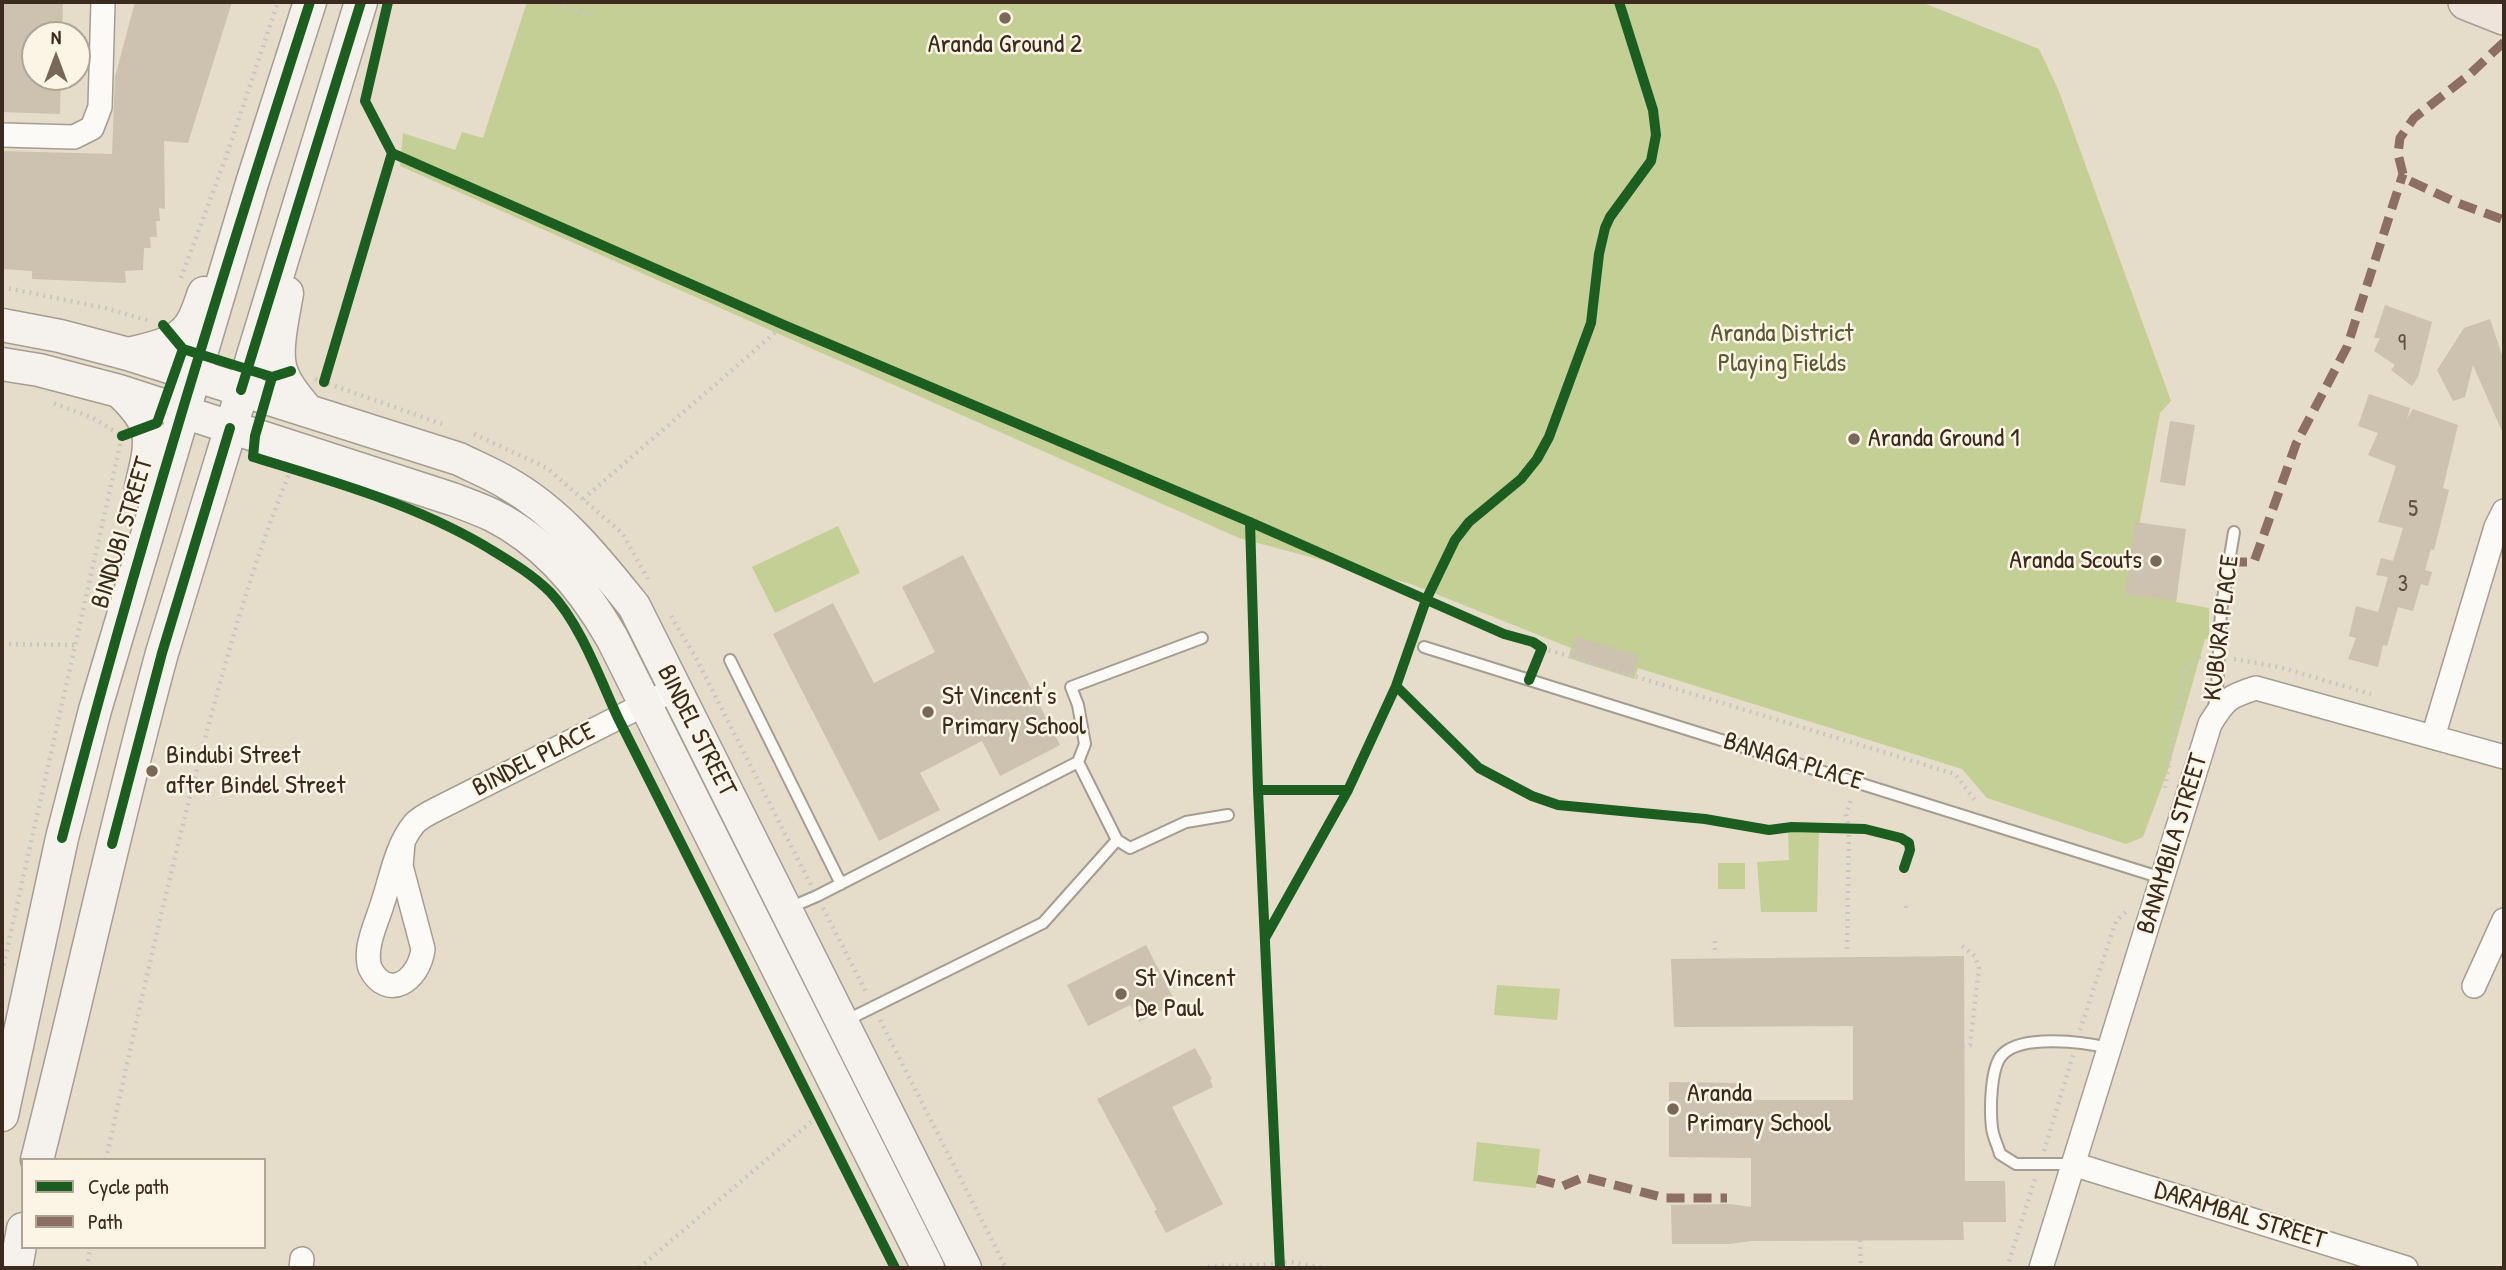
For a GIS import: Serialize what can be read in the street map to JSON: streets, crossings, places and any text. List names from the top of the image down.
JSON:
{
  "streets": {
    "main road": ["BINDUBI STREET", "BINDEL STREET"],
    "street": ["BINDEL PLACE", "BANAMBILA STREET", "DARAMBAL STREET"],
    "lane": ["KUBURA PLACE", "BANAGA PLACE"]
  },
  "crossings": [
    ["BINDUBI STREET", "BINDEL STREET"],
    ["KUBURA PLACE", "BANAMBILA STREET"],
    ["BINDEL STREET", "BINDEL PLACE"],
    ["BANAGA PLACE", "BANAMBILA STREET"],
    ["BANAMBILA STREET", "DARAMBAL STREET"]
  ],
  "parks": ["Aranda District Playing Fields"],
  "places": [
    "Aranda Ground 2",
    "Aranda Ground 1",
    "Aranda Scouts",
    "St Vincent's Primary School",
    "Bindubi Street after Bindel Street",
    "St Vincent De Paul",
    "Aranda Primary School"
  ],
  "house_numbers": ["9", "5", "3"],
  "legend": ["Cycle path", "Path"],
  "north": "top"
}
